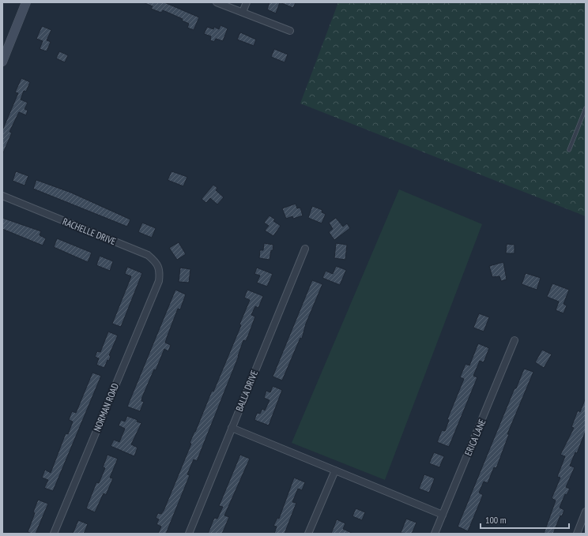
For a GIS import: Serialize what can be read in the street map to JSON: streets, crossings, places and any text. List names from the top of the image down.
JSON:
{
  "streets": {
    "street": [
      "RACHELLE DRIVE",
      "BALLA DRIVE",
      "NORMAN ROAD",
      "ERICA LANE"
    ]
  },
  "crossings": [
    ["RACHELLE DRIVE", "NORMAN ROAD"]
  ],
  "scale_bar": "100 m"
}
